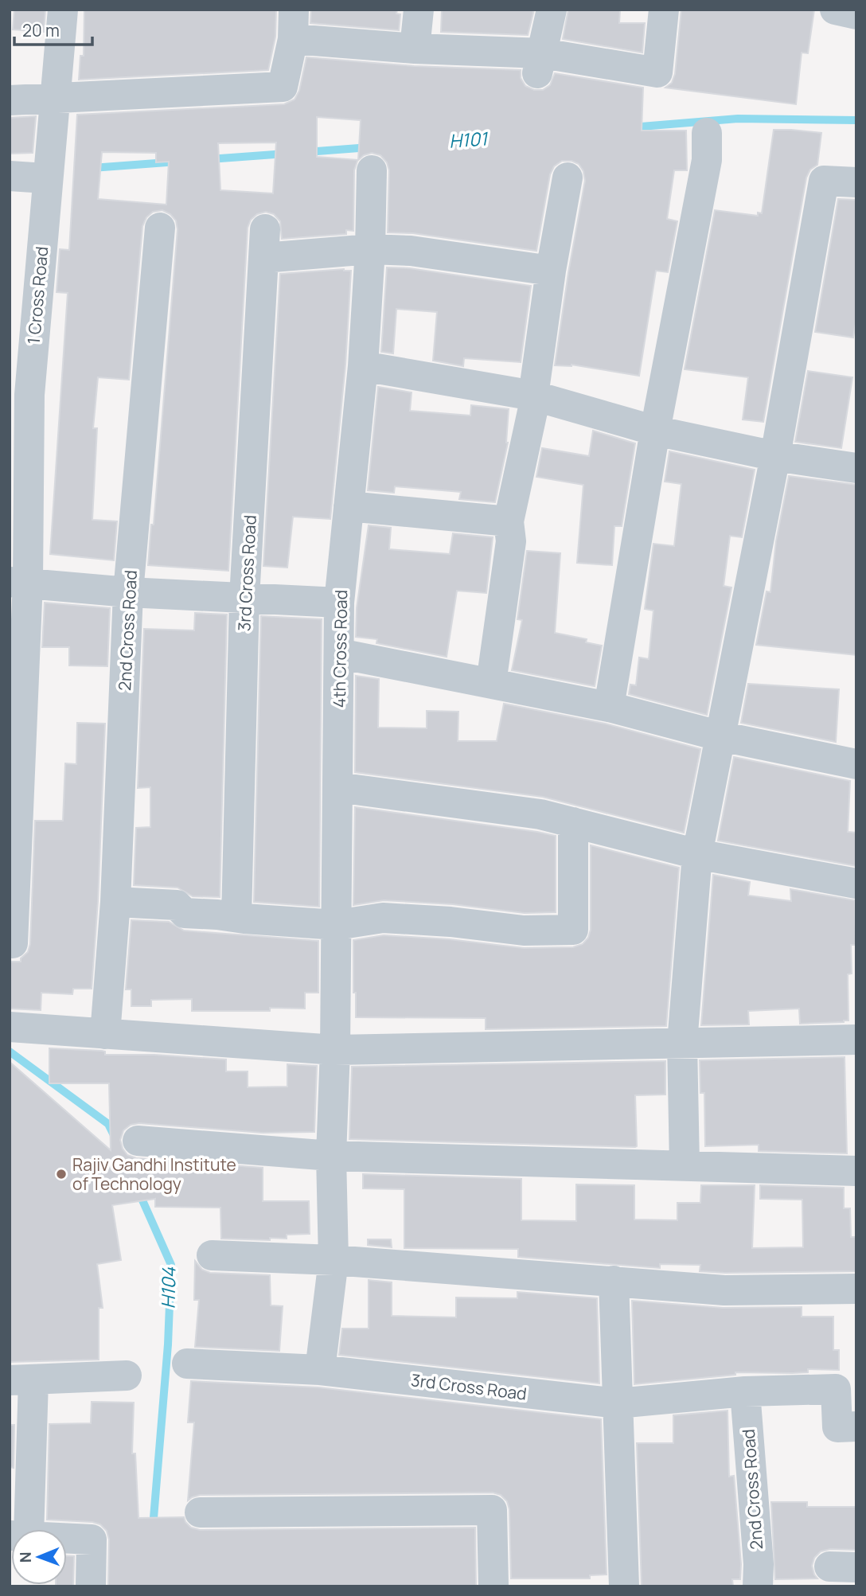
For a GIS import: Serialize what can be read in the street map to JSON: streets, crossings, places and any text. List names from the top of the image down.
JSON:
{
  "streets": {
    "street": [
      "1 Cross Road",
      "3rd Cross Road",
      "2nd Cross Road",
      "4th Cross Road"
    ]
  },
  "crossings": [
    ["3rd Cross Road", "2nd Cross Road"],
    ["3rd Cross Road", "4th Cross Road"]
  ],
  "water": ["H101", "H104"],
  "places": ["Rajiv Gandhi Institute of Technology"],
  "scale_bar": "20 m",
  "north": "left"
}
